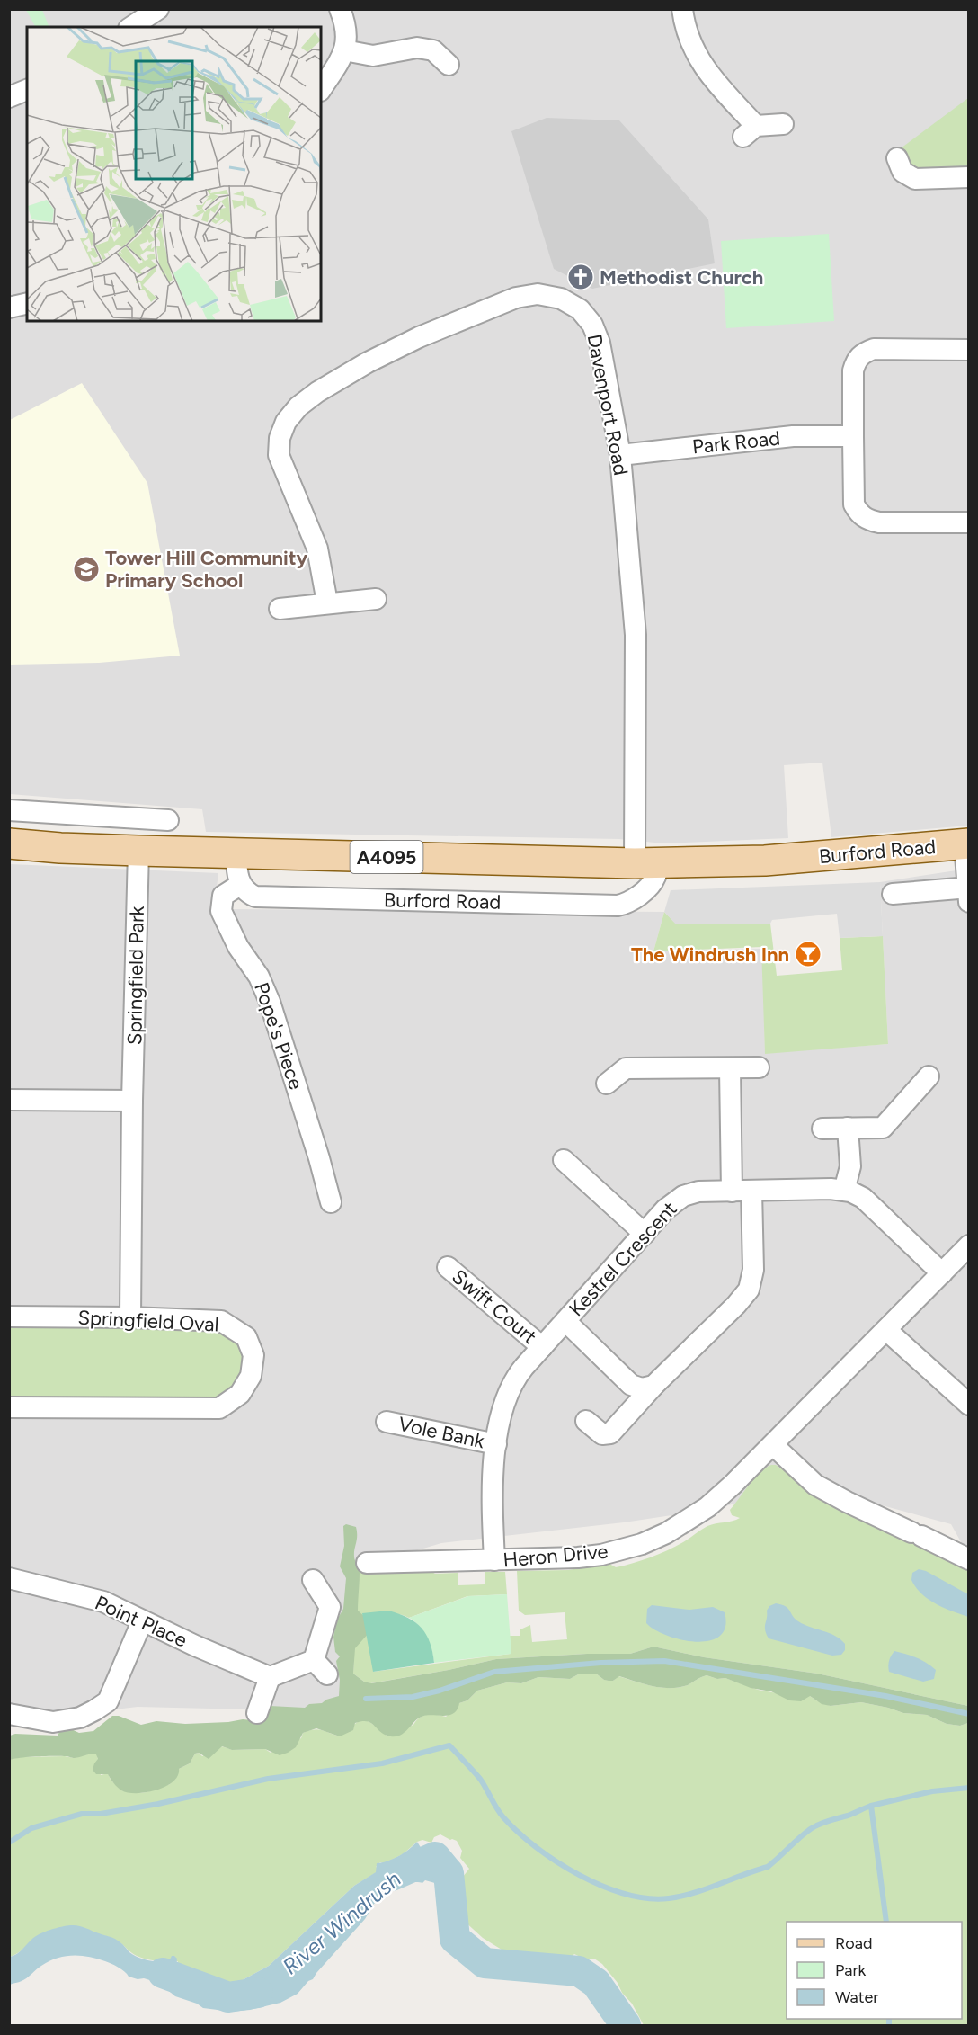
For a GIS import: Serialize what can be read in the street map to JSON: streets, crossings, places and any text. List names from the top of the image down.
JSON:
{
  "streets": {
    "main road": ["Burford Road", "A4095"],
    "street": [
      "Davenport Road",
      "Park Road",
      "Springfield Park",
      "Pope's Piece",
      "Kestrel Crescent",
      "Swift Court",
      "Springfield Oval",
      "Vole Bank",
      "Heron Drive",
      "Point Place"
    ]
  },
  "crossings": [
    ["Davenport Road", "Park Road"],
    ["Davenport Road", "Burford Road"],
    ["Burford Road", "Springfield Park"],
    ["Burford Road", "Pope's Piece"],
    ["Springfield Park", "Springfield Oval"],
    ["Kestrel Crescent", "Swift Court"],
    ["Kestrel Crescent", "Vole Bank"],
    ["Kestrel Crescent", "Heron Drive"]
  ],
  "water": ["River Windrush"],
  "places": {
    "church": ["Methodist Church"],
    "school or university": ["Tower Hill Community Primary School"],
    "bar": ["The Windrush Inn"]
  },
  "legend": ["Road", "Park", "Water"]
}
